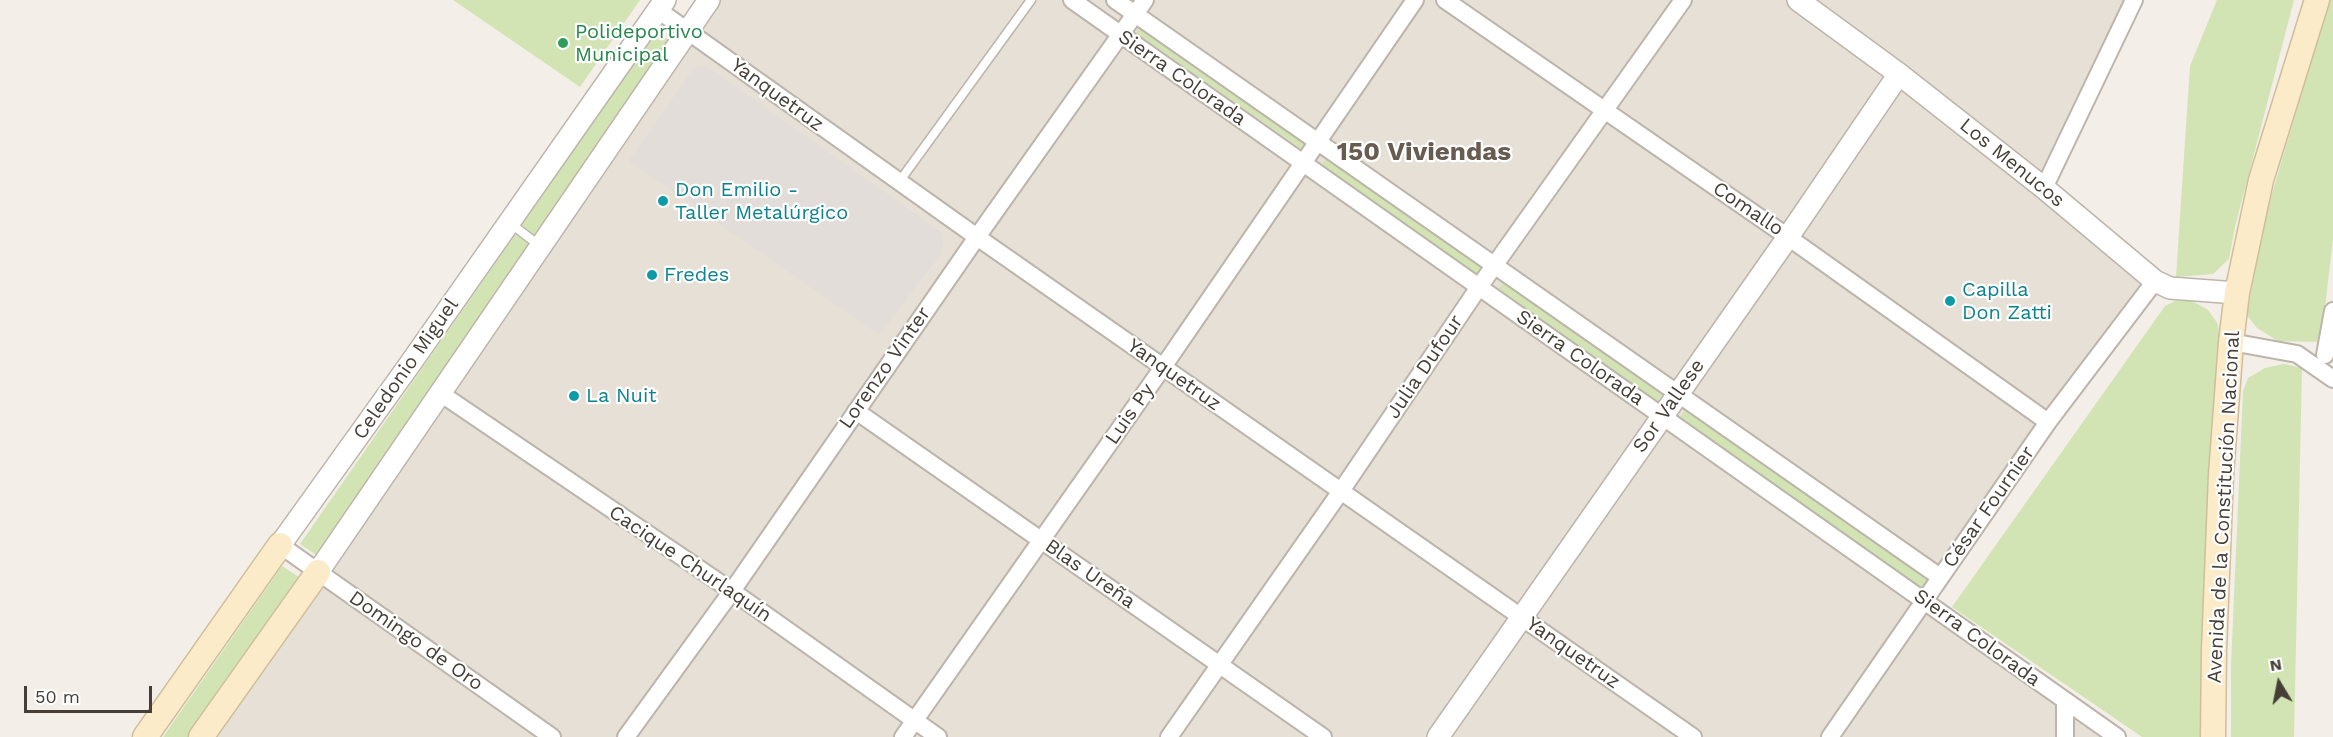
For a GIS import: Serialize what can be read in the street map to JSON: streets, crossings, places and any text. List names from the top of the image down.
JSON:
{
  "streets": {
    "main road": ["Celedonio Miguel", "Avenida de la Constitución Nacional"],
    "street": [
      "Sierra Colorada",
      "Yanquetruz",
      "Los Menucos",
      "Comallo",
      "Julia Dufour",
      "Lorenzo Vinter",
      "Sor Vallese",
      "Luis Py",
      "César Fournier",
      "Cacique Churlaquín",
      "Blas Ureña",
      "Domingo de Oro"
    ]
  },
  "crossings": [
    ["Sierra Colorada", "Julia Dufour"],
    ["Sierra Colorada", "Lorenzo Vinter"],
    ["Sierra Colorada", "Sor Vallese"],
    ["Sierra Colorada", "Luis Py"],
    ["Sierra Colorada", "César Fournier"],
    ["Yanquetruz", "Julia Dufour"],
    ["Yanquetruz", "Lorenzo Vinter"],
    ["Yanquetruz", "Celedonio Miguel"],
    ["Yanquetruz", "Sor Vallese"],
    ["Yanquetruz", "Luis Py"],
    ["Los Menucos", "Sor Vallese"],
    ["Los Menucos", "César Fournier"],
    ["Los Menucos", "Avenida de la Constitución Nacional"],
    ["Comallo", "Julia Dufour"],
    ["Comallo", "Sor Vallese"],
    ["Comallo", "César Fournier"],
    ["Julia Dufour", "Blas Ureña"],
    ["Lorenzo Vinter", "Cacique Churlaquín"],
    ["Lorenzo Vinter", "Blas Ureña"],
    ["Celedonio Miguel", "Cacique Churlaquín"],
    ["Celedonio Miguel", "Domingo de Oro"],
    ["Luis Py", "Cacique Churlaquín"],
    ["Luis Py", "Blas Ureña"]
  ],
  "districts": ["150 Viviendas"],
  "places": [
    "Polideportivo Municipal",
    "Don Emilio - Taller Metalúrgico",
    "Fredes",
    "Capilla Don Zatti",
    "La Nuit"
  ],
  "scale_bar": "50 m",
  "north": "top"
}
